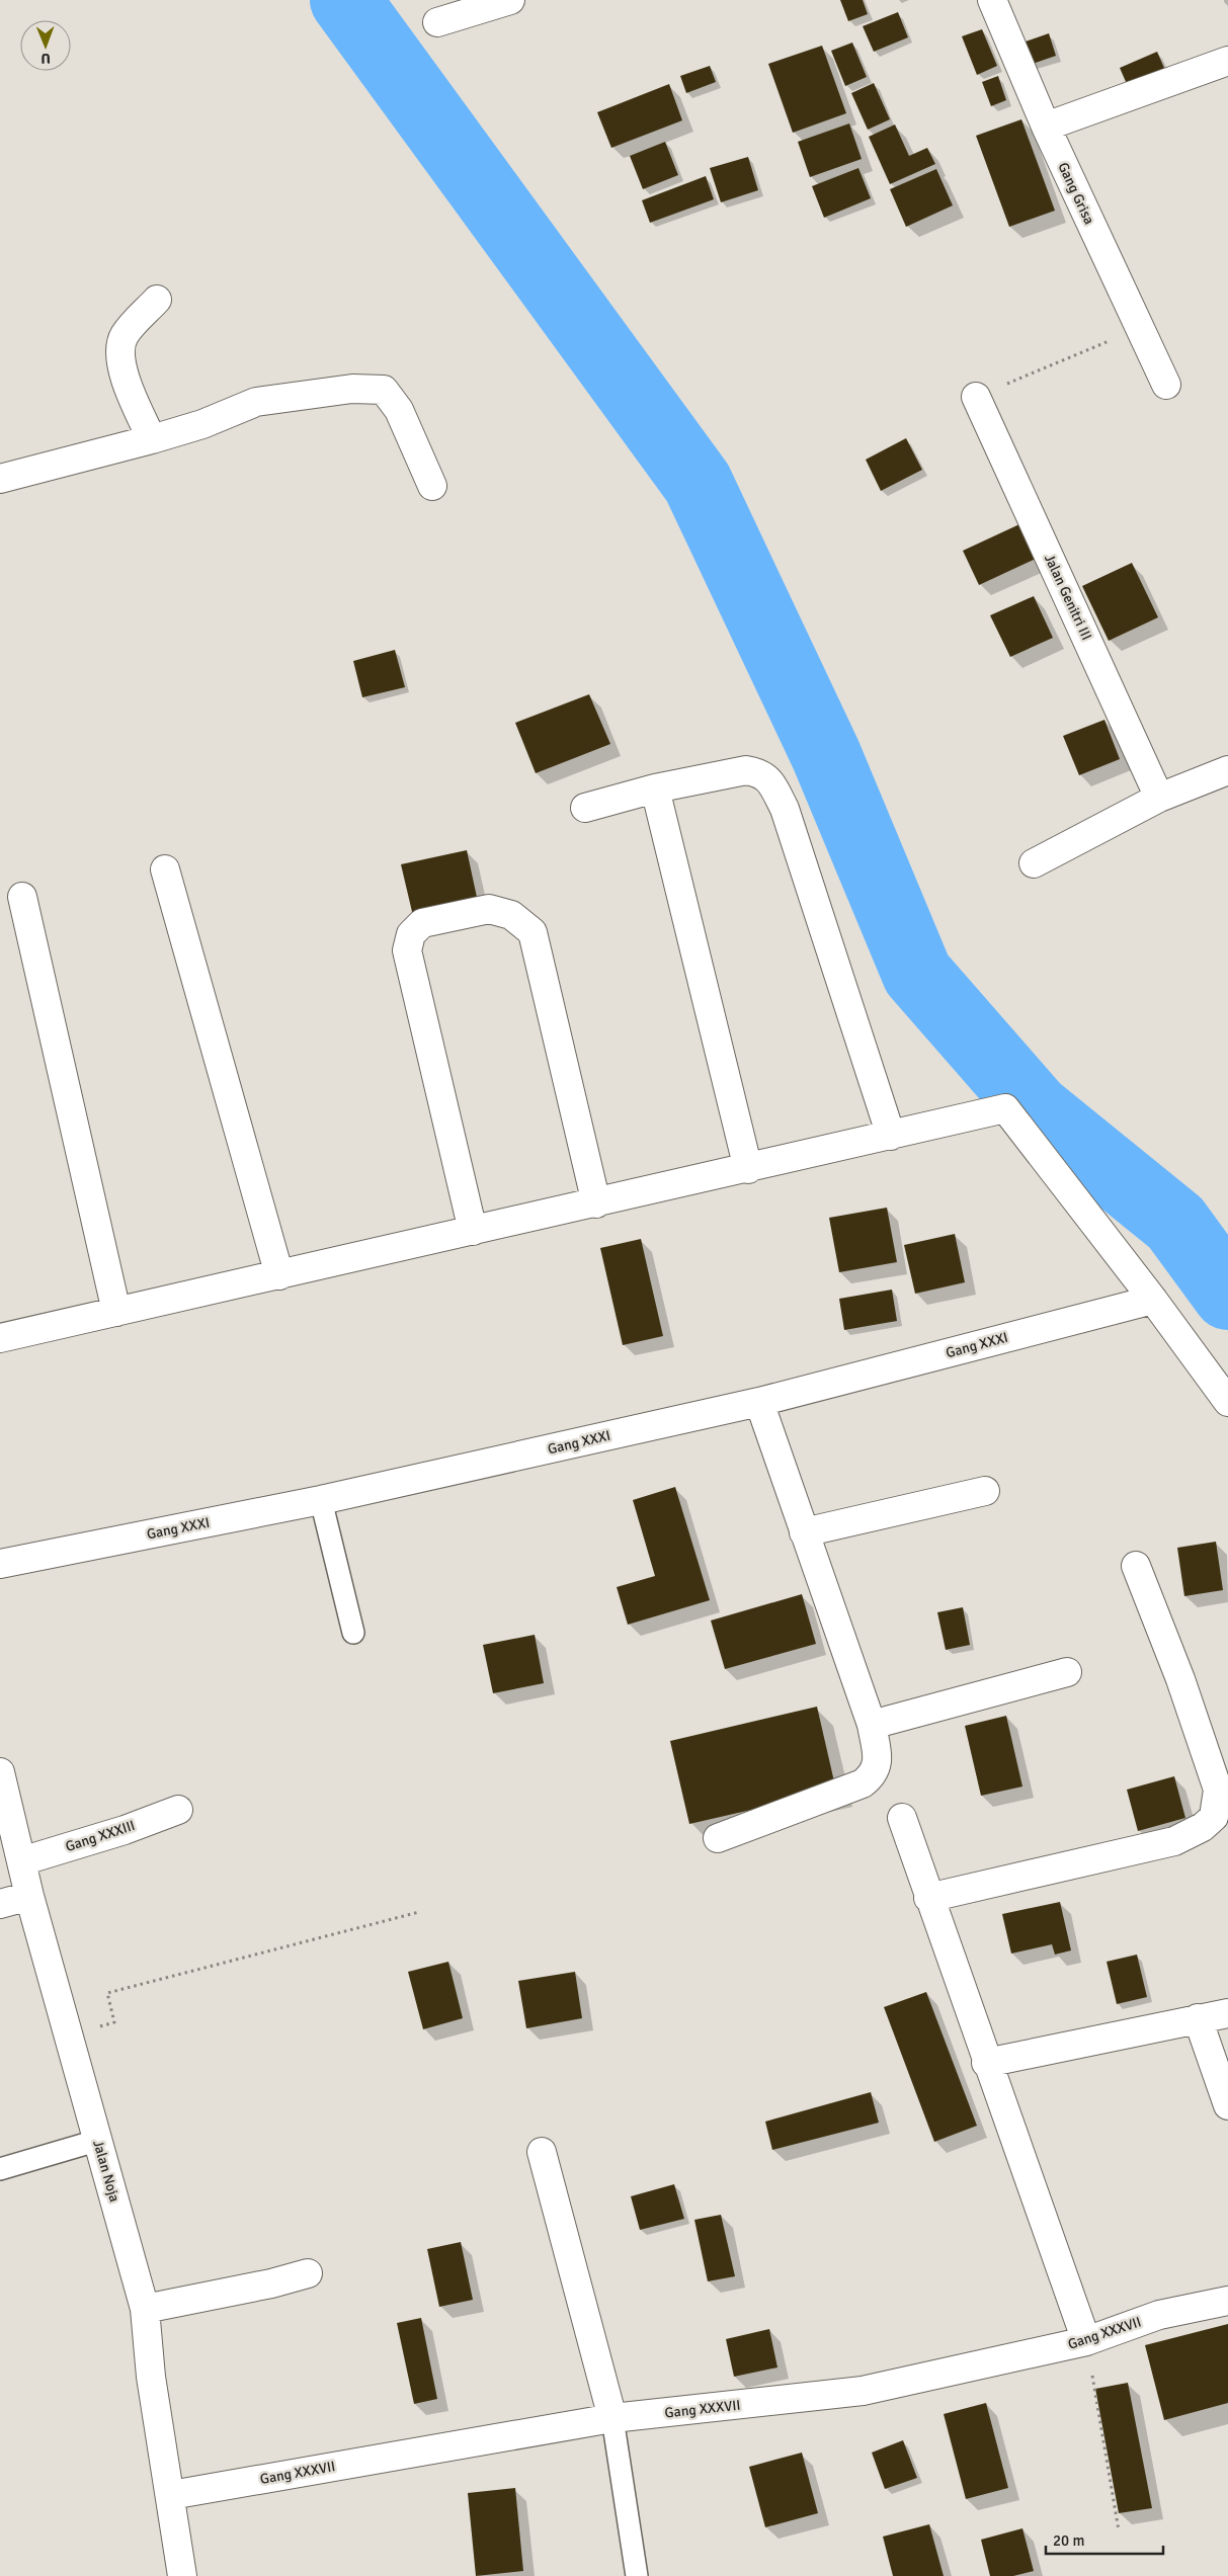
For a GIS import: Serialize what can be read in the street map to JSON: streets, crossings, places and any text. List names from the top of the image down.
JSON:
{
  "streets": {
    "street": [
      "Gang Grisa",
      "Jalan Genitri III",
      "Gang XXXI",
      "Gang XXXIII",
      "Jalan Noja",
      "Gang XXXVII"
    ]
  },
  "crossings": [
    ["Gang XXXIII", "Jalan Noja"],
    ["Jalan Noja", "Gang XXXVII"]
  ],
  "scale_bar": "20 m",
  "north": "bottom"
}
